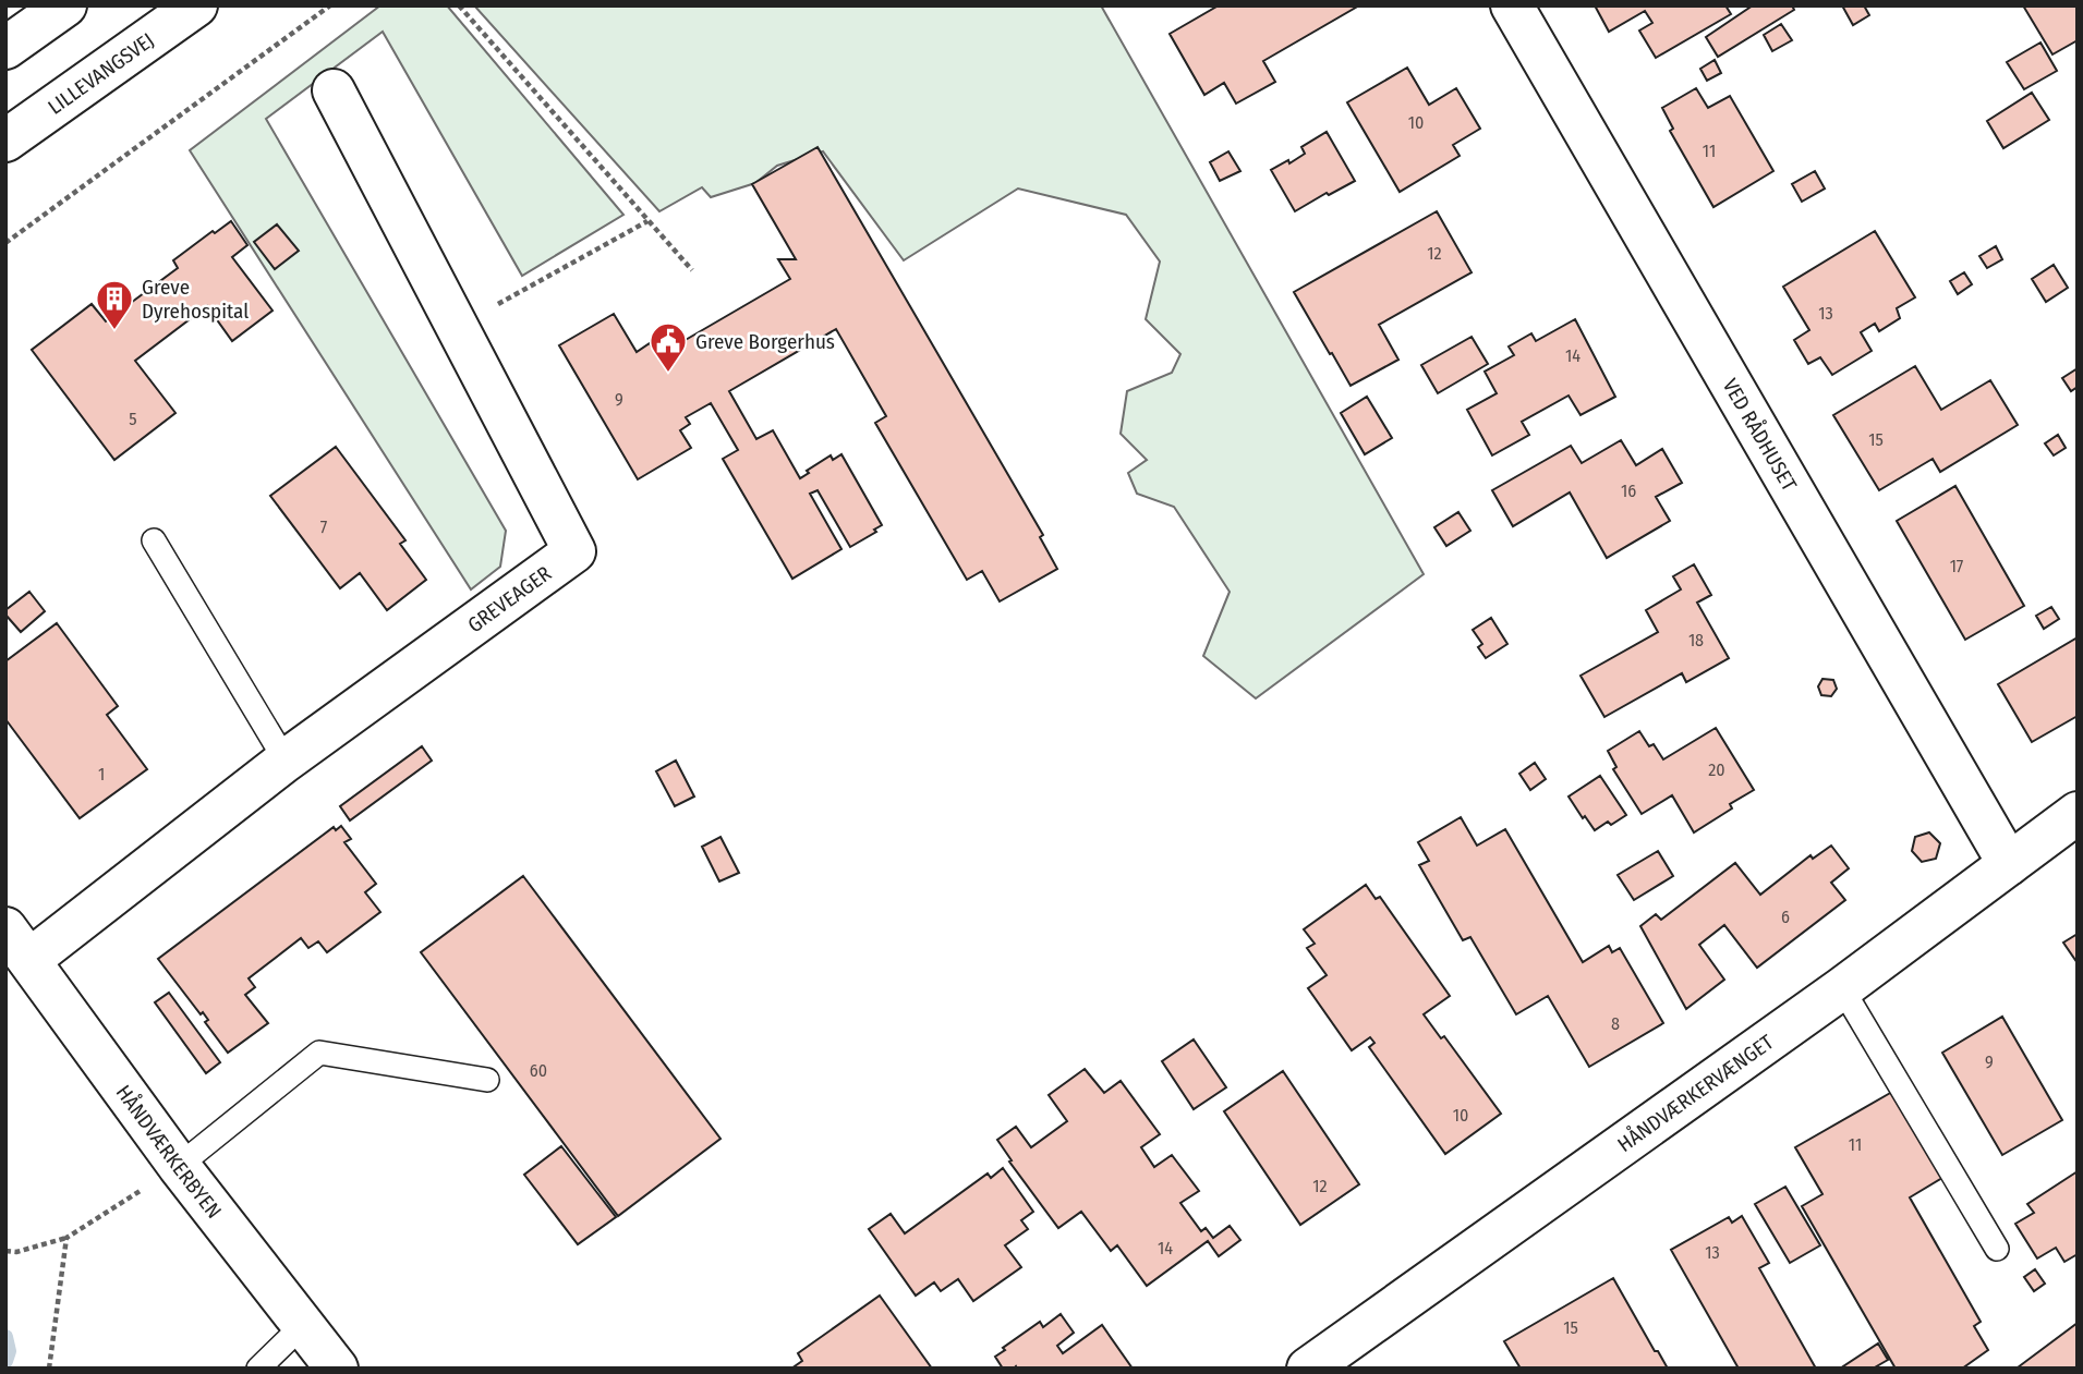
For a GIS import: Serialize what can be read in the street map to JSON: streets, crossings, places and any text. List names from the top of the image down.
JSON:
{
  "streets": {
    "street": [
      "LILLEVANGSVEJ",
      "VED RÅDHUSET",
      "GREVEAGER",
      "HÅNDVÆRKERVÆNGET",
      "HÅNDVÆRKERBYEN"
    ]
  },
  "crossings": [
    ["VED RÅDHUSET", "HÅNDVÆRKERVÆNGET"],
    ["GREVEAGER", "HÅNDVÆRKERBYEN"]
  ],
  "places": {
    "building": ["Greve Dyrehospital"],
    "public building": ["Greve Borgerhus"]
  },
  "house_numbers": [
    "10",
    "11",
    "12",
    "13",
    "14",
    "9",
    "5",
    "15",
    "16",
    "7",
    "17",
    "18",
    "20",
    "1",
    "6",
    "8",
    "9",
    "60",
    "10",
    "11",
    "12",
    "14",
    "13",
    "15"
  ]
}
